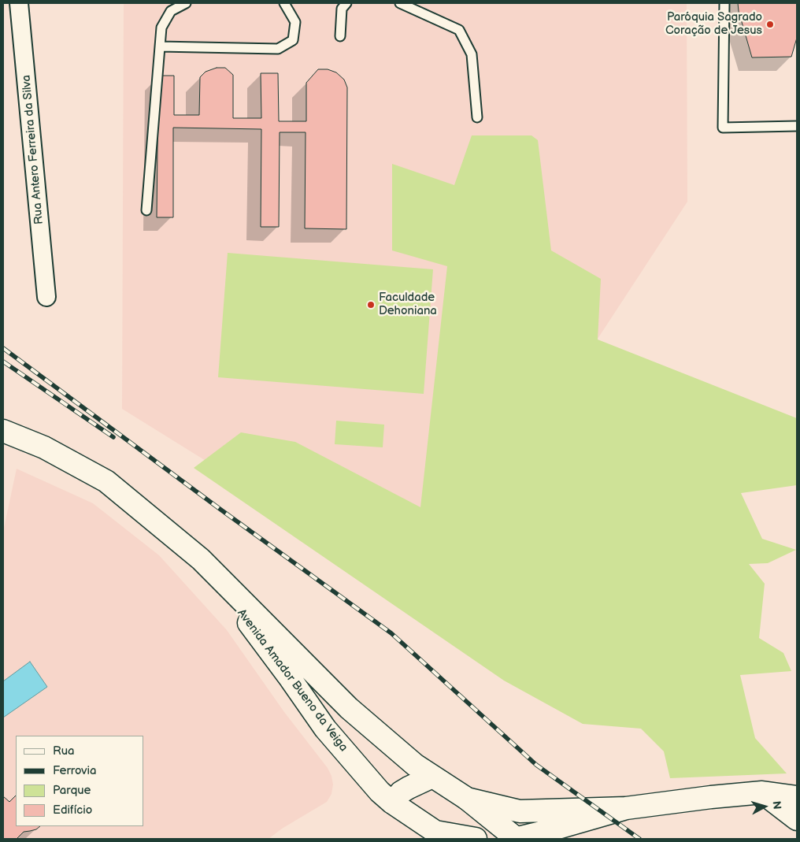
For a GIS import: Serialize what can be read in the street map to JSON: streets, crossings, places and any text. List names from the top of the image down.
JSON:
{
  "streets": {
    "main road": ["Avenida Amador Bueno da Veiga"],
    "street": ["Rua Antero Ferreira da Silva"]
  },
  "places": ["Paróquia Sagrado Coração de Jesus", "Faculdade Dehoniana"],
  "legend": [
    "Rua",
    "Ferrovia",
    "Parque",
    "Edifício"
  ],
  "north": "right"
}
